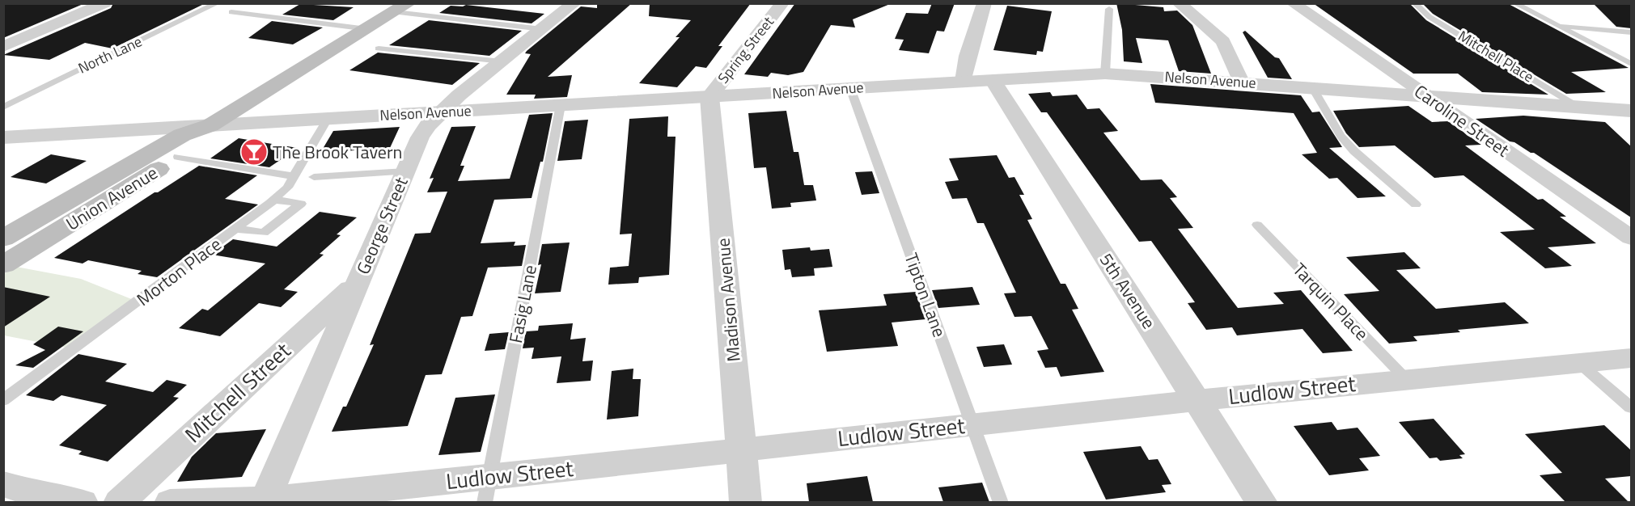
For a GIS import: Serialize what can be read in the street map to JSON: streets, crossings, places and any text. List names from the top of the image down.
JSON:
{
  "streets": {
    "main road": ["Union Avenue"],
    "street": [
      "Spring Street",
      "Nelson Avenue",
      "Caroline Street",
      "George Street",
      "5th Avenue",
      "Madison Avenue",
      "Ludlow Street",
      "Mitchell Street"
    ],
    "lane": [
      "North Lane",
      "Mitchell Place",
      "Morton Place",
      "Tipton Lane",
      "Tarquin Place",
      "Fasig Lane"
    ]
  },
  "crossings": [
    ["Spring Street", "Nelson Avenue"],
    ["Spring Street", "Madison Avenue"],
    ["Mitchell Place", "Nelson Avenue"],
    ["Nelson Avenue", "Caroline Street"],
    ["Nelson Avenue", "Union Avenue"],
    ["Nelson Avenue", "George Street"],
    ["Nelson Avenue", "Morton Place"],
    ["Nelson Avenue", "5th Avenue"],
    ["Nelson Avenue", "Tipton Lane"],
    ["Nelson Avenue", "Madison Avenue"],
    ["Nelson Avenue", "Fasig Lane"],
    ["George Street", "Ludlow Street"],
    ["George Street", "Mitchell Street"],
    ["5th Avenue", "Ludlow Street"],
    ["Tipton Lane", "Ludlow Street"],
    ["Madison Avenue", "Ludlow Street"],
    ["Tarquin Place", "Ludlow Street"],
    ["Fasig Lane", "Ludlow Street"]
  ],
  "places": {
    "bar": ["The Brook Tavern"]
  }
}
